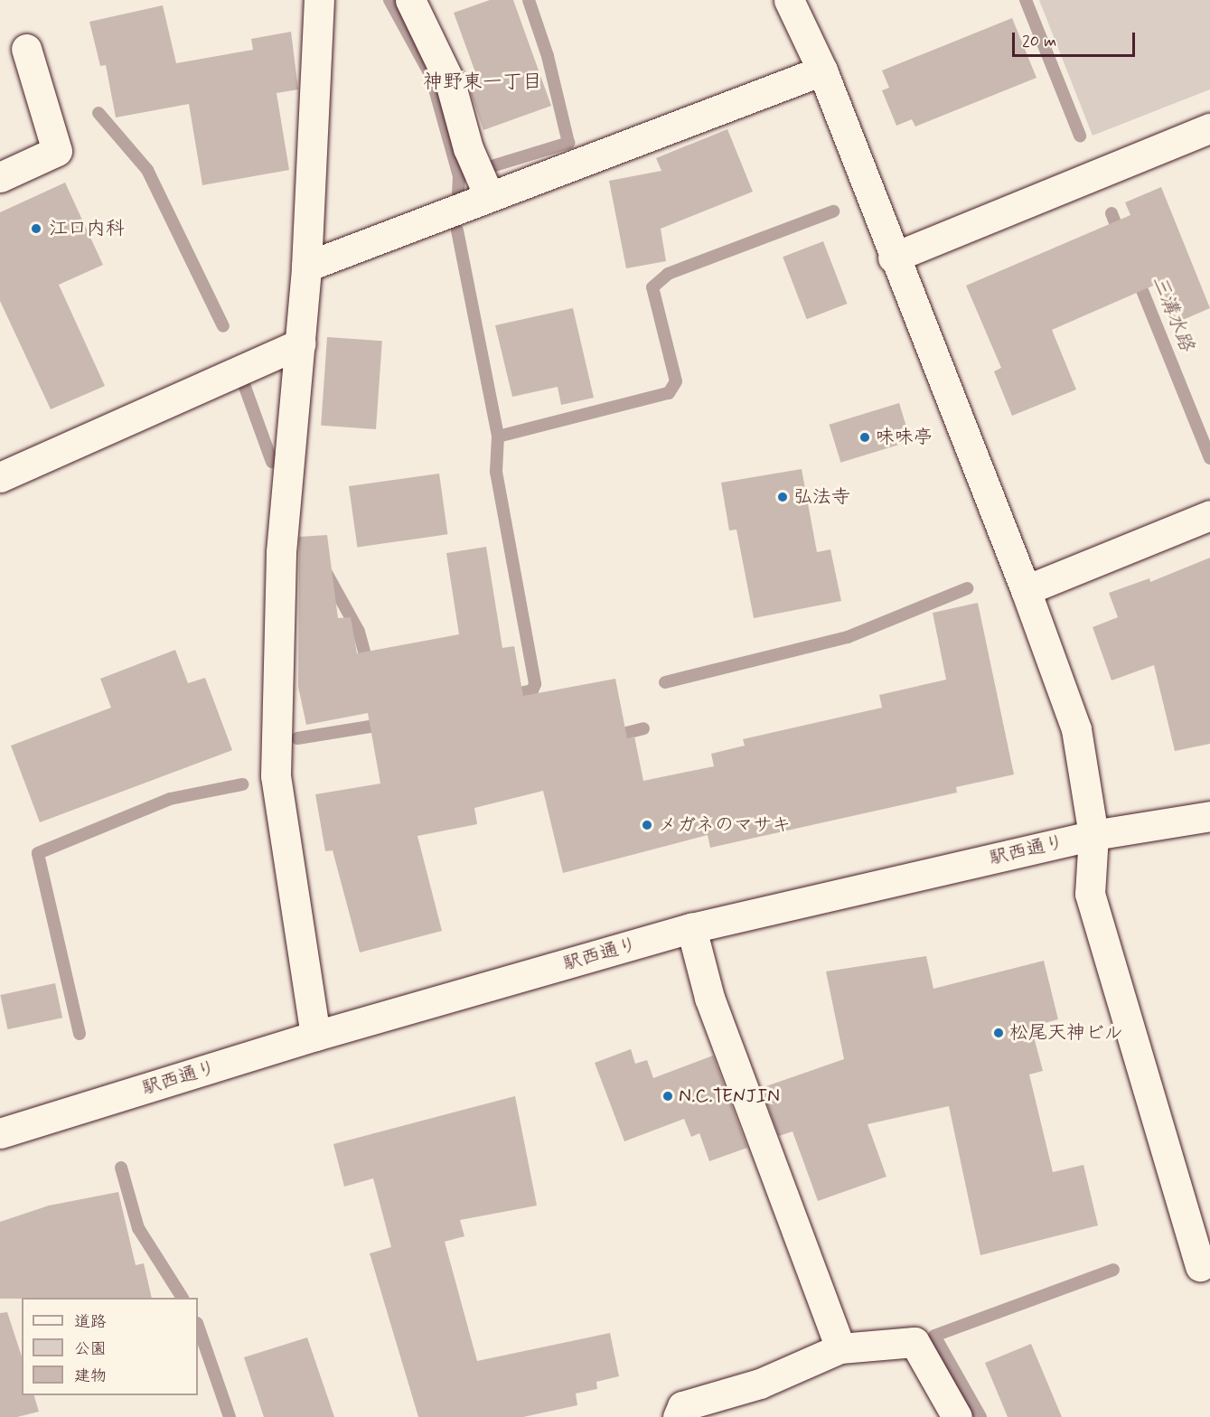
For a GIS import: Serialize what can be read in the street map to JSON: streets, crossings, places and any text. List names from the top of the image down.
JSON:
{
  "streets": {
    "street": ["駅西通り"]
  },
  "districts": ["神野東一丁目"],
  "water": ["三溝水路"],
  "places": [
    "江口内科",
    "味味亭",
    "弘法寺",
    "メガネのマサキ",
    "松尾天神ビル",
    "N.C.TENJIN"
  ],
  "legend": ["道路", "公園", "建物"],
  "scale_bar": "20 m"
}
